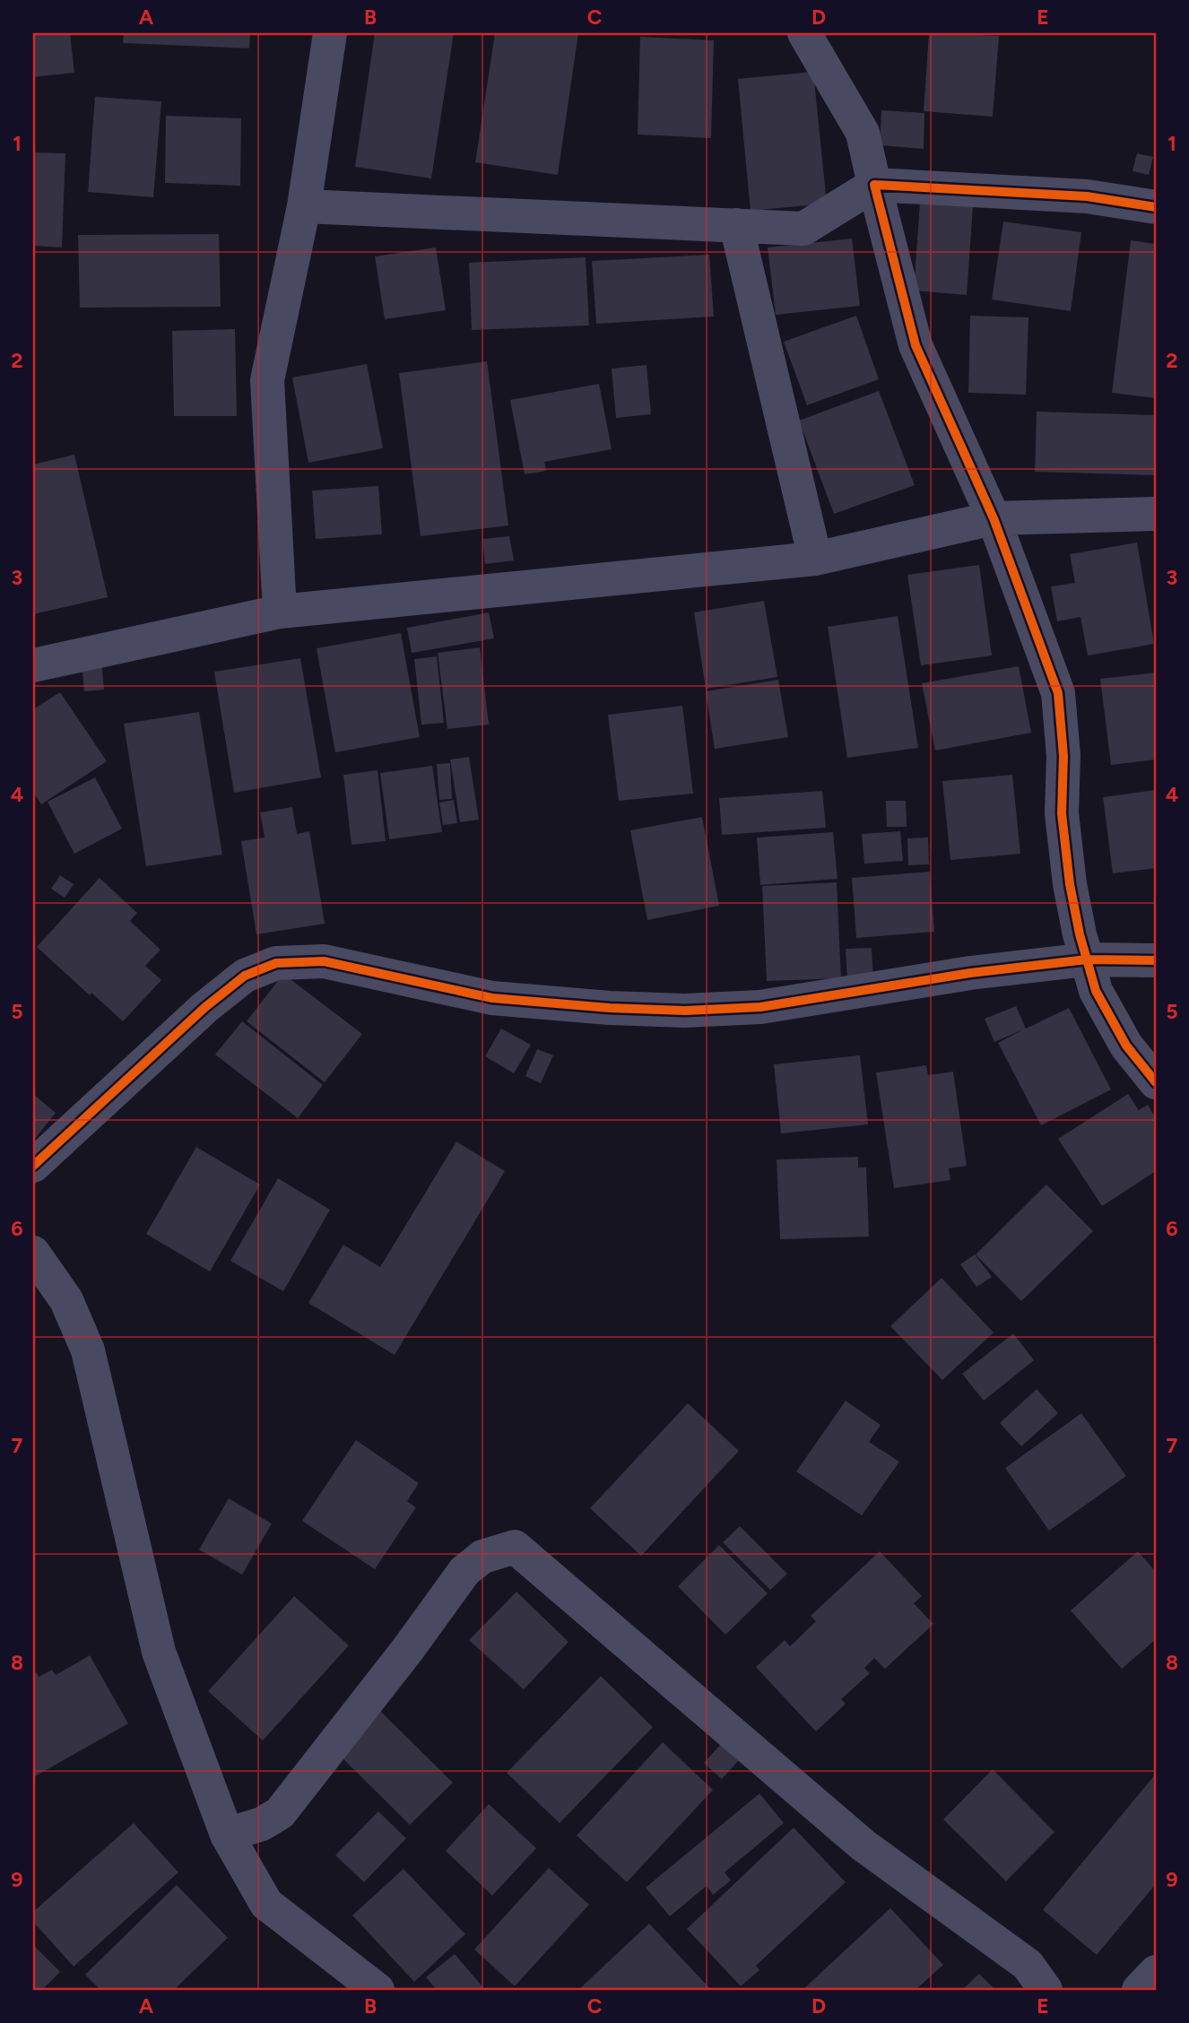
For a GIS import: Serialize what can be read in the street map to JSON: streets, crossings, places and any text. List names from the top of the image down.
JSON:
{
  "grid": {
    "columns": [
      "A",
      "B",
      "C",
      "D",
      "E"
    ],
    "rows": [
      "1",
      "2",
      "3",
      "4",
      "5",
      "6",
      "7",
      "8",
      "9"
    ]
  }
}
